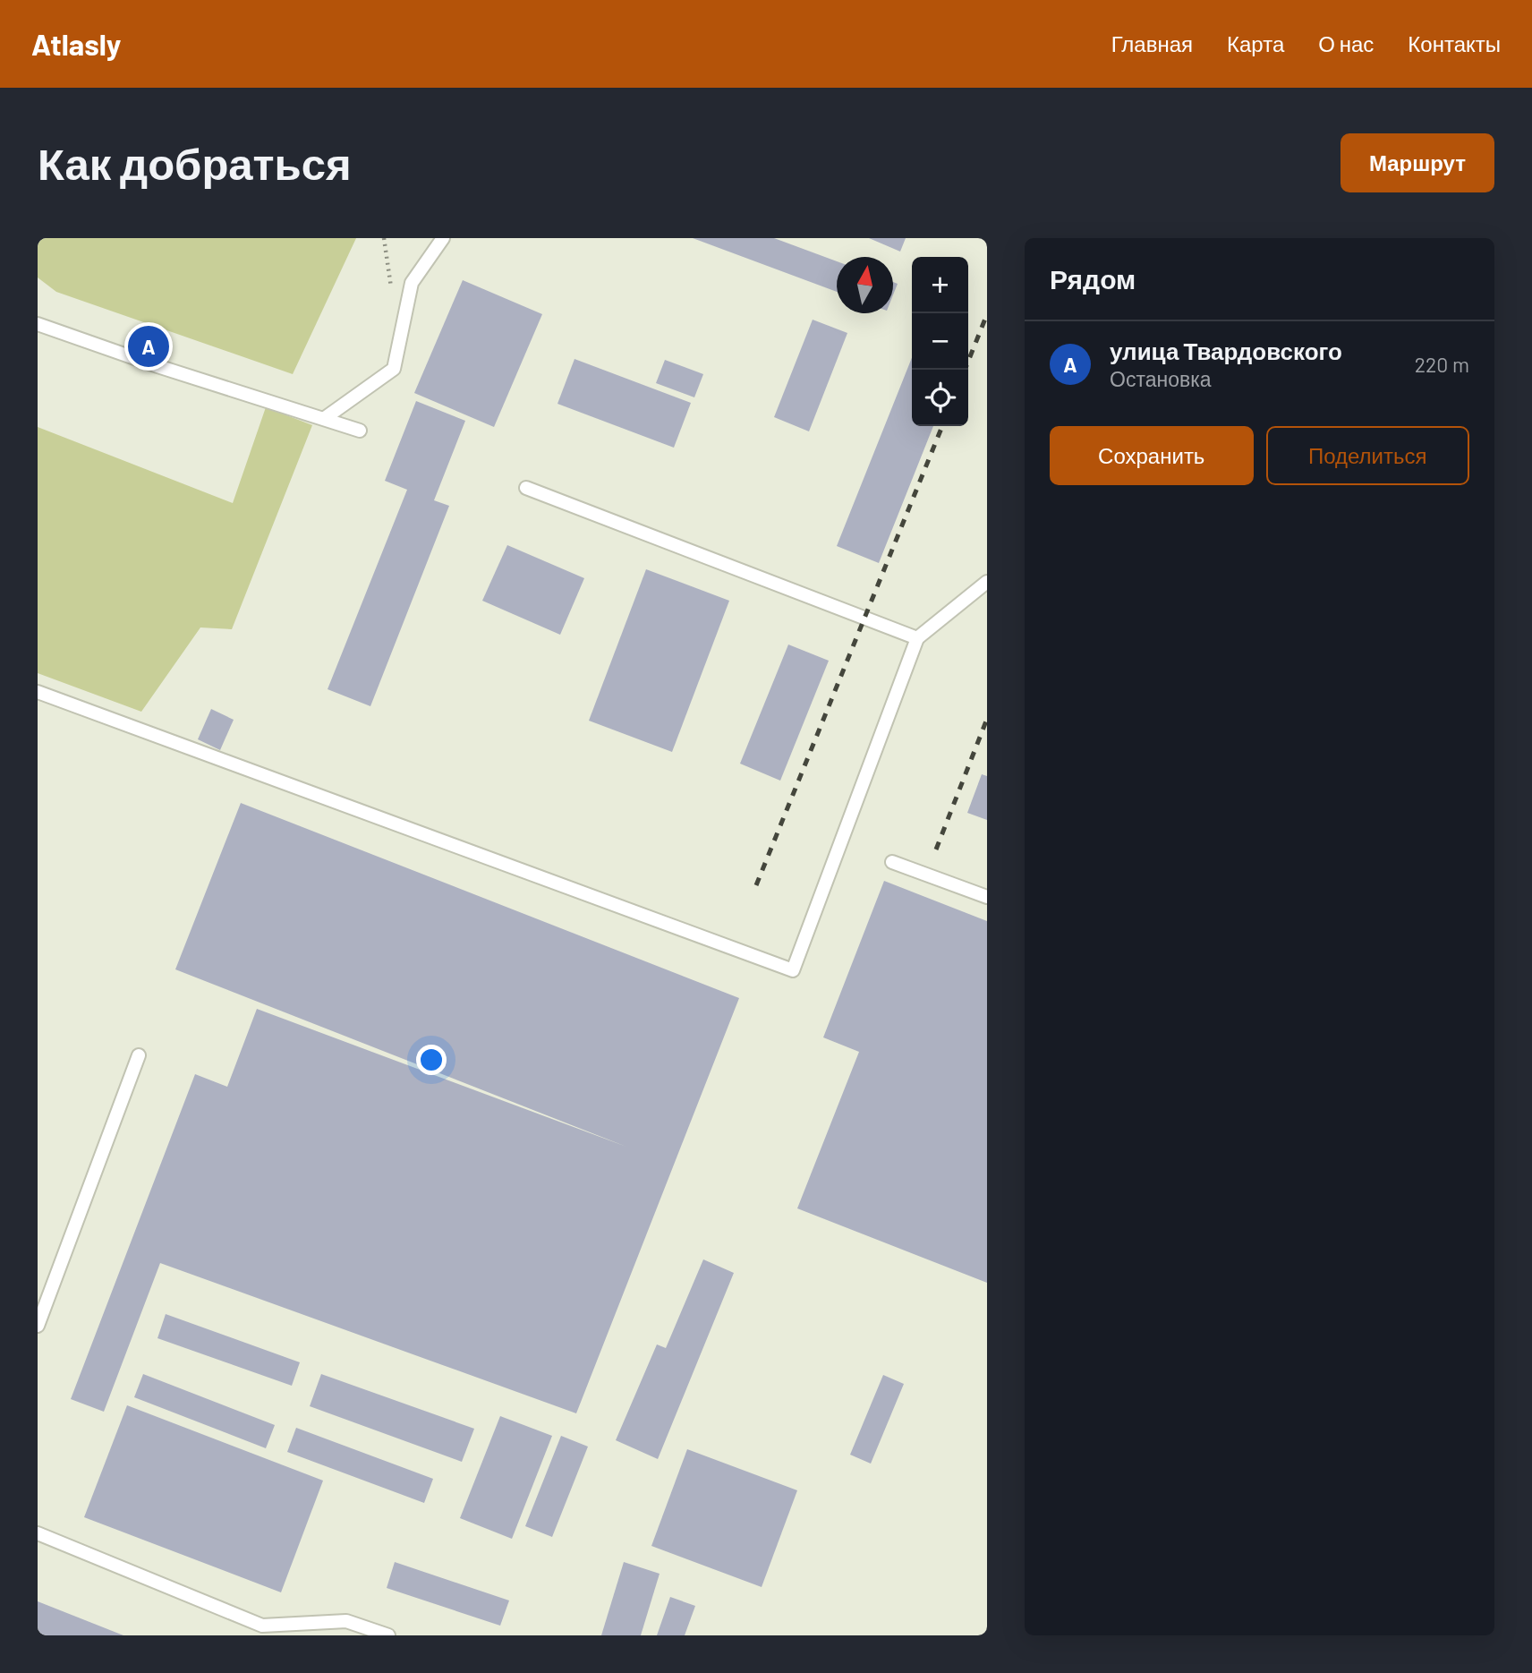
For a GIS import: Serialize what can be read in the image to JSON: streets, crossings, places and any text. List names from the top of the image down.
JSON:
{
  "north": "top",
  "page": {
    "header": "Atlasly",
    "nav": [
      "Главная",
      "Карта",
      "О нас",
      "Контакты"
    ],
    "buttons": [
      "Маршрут",
      ["Сохранить", "Поделиться"]
    ],
    "title": "Как добраться",
    "heading": "Рядом",
    "map_buttons": ["+", "−"],
    "list": [
      {
        "mark": "A",
        "name": "улица Твардовского",
        "note": "Остановка",
        "value": "220 m"
      }
    ],
    "pins": "A"
  }
}
